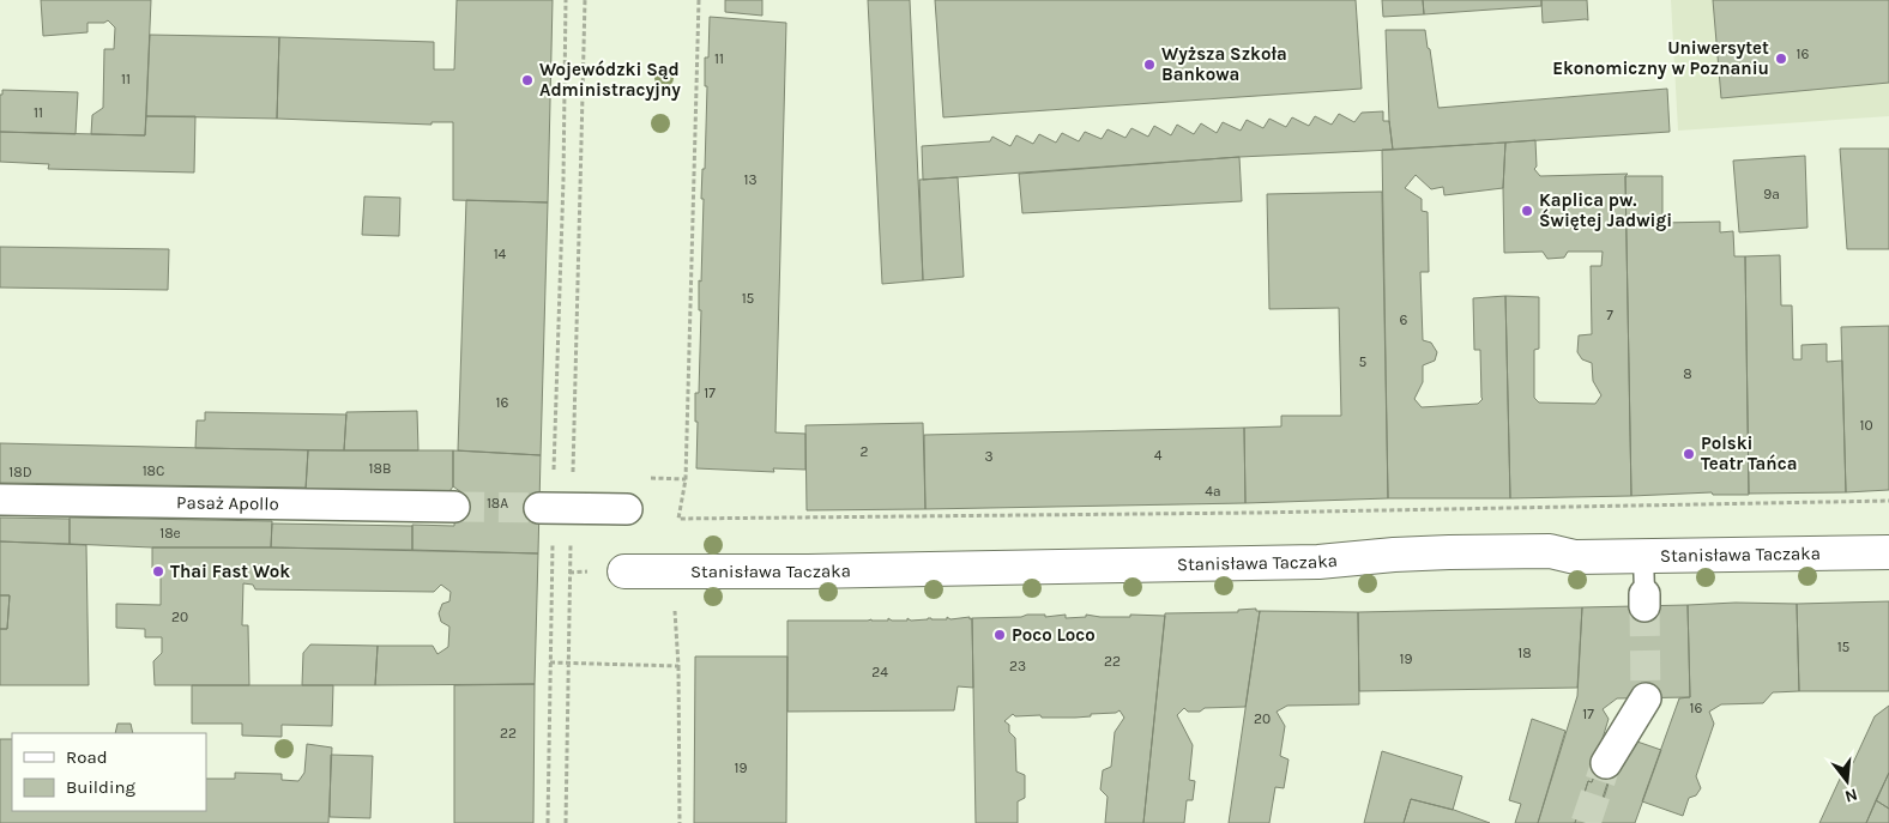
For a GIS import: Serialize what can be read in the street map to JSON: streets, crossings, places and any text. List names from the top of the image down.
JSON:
{
  "streets": {
    "street": ["Pasaż Apollo", "Stanisława Taczaka"]
  },
  "places": [
    "Uniwersytet Ekonomiczny w Poznaniu",
    "Wyższa Szkoła Bankowa",
    "Wojewódzki Sąd Administracyjny",
    "Kaplica pw. Świętej Jadwigi",
    "Polski Teatr Tańca",
    "Thai Fast Wok",
    "Poco Loco"
  ],
  "house_numbers": [
    "16",
    "11",
    "11",
    "11",
    "13",
    "9a",
    "14",
    "15",
    "7",
    "6",
    "5",
    "8",
    "17",
    "16",
    "10",
    "2",
    "4",
    "3",
    "18B",
    "18C",
    "18D",
    "4a",
    "18A",
    "18e",
    "20",
    "15",
    "18",
    "19",
    "22",
    "23",
    "24",
    "16",
    "17",
    "20",
    "22",
    "19"
  ],
  "legend": ["Road", "Building"],
  "north": "bottom"
}
